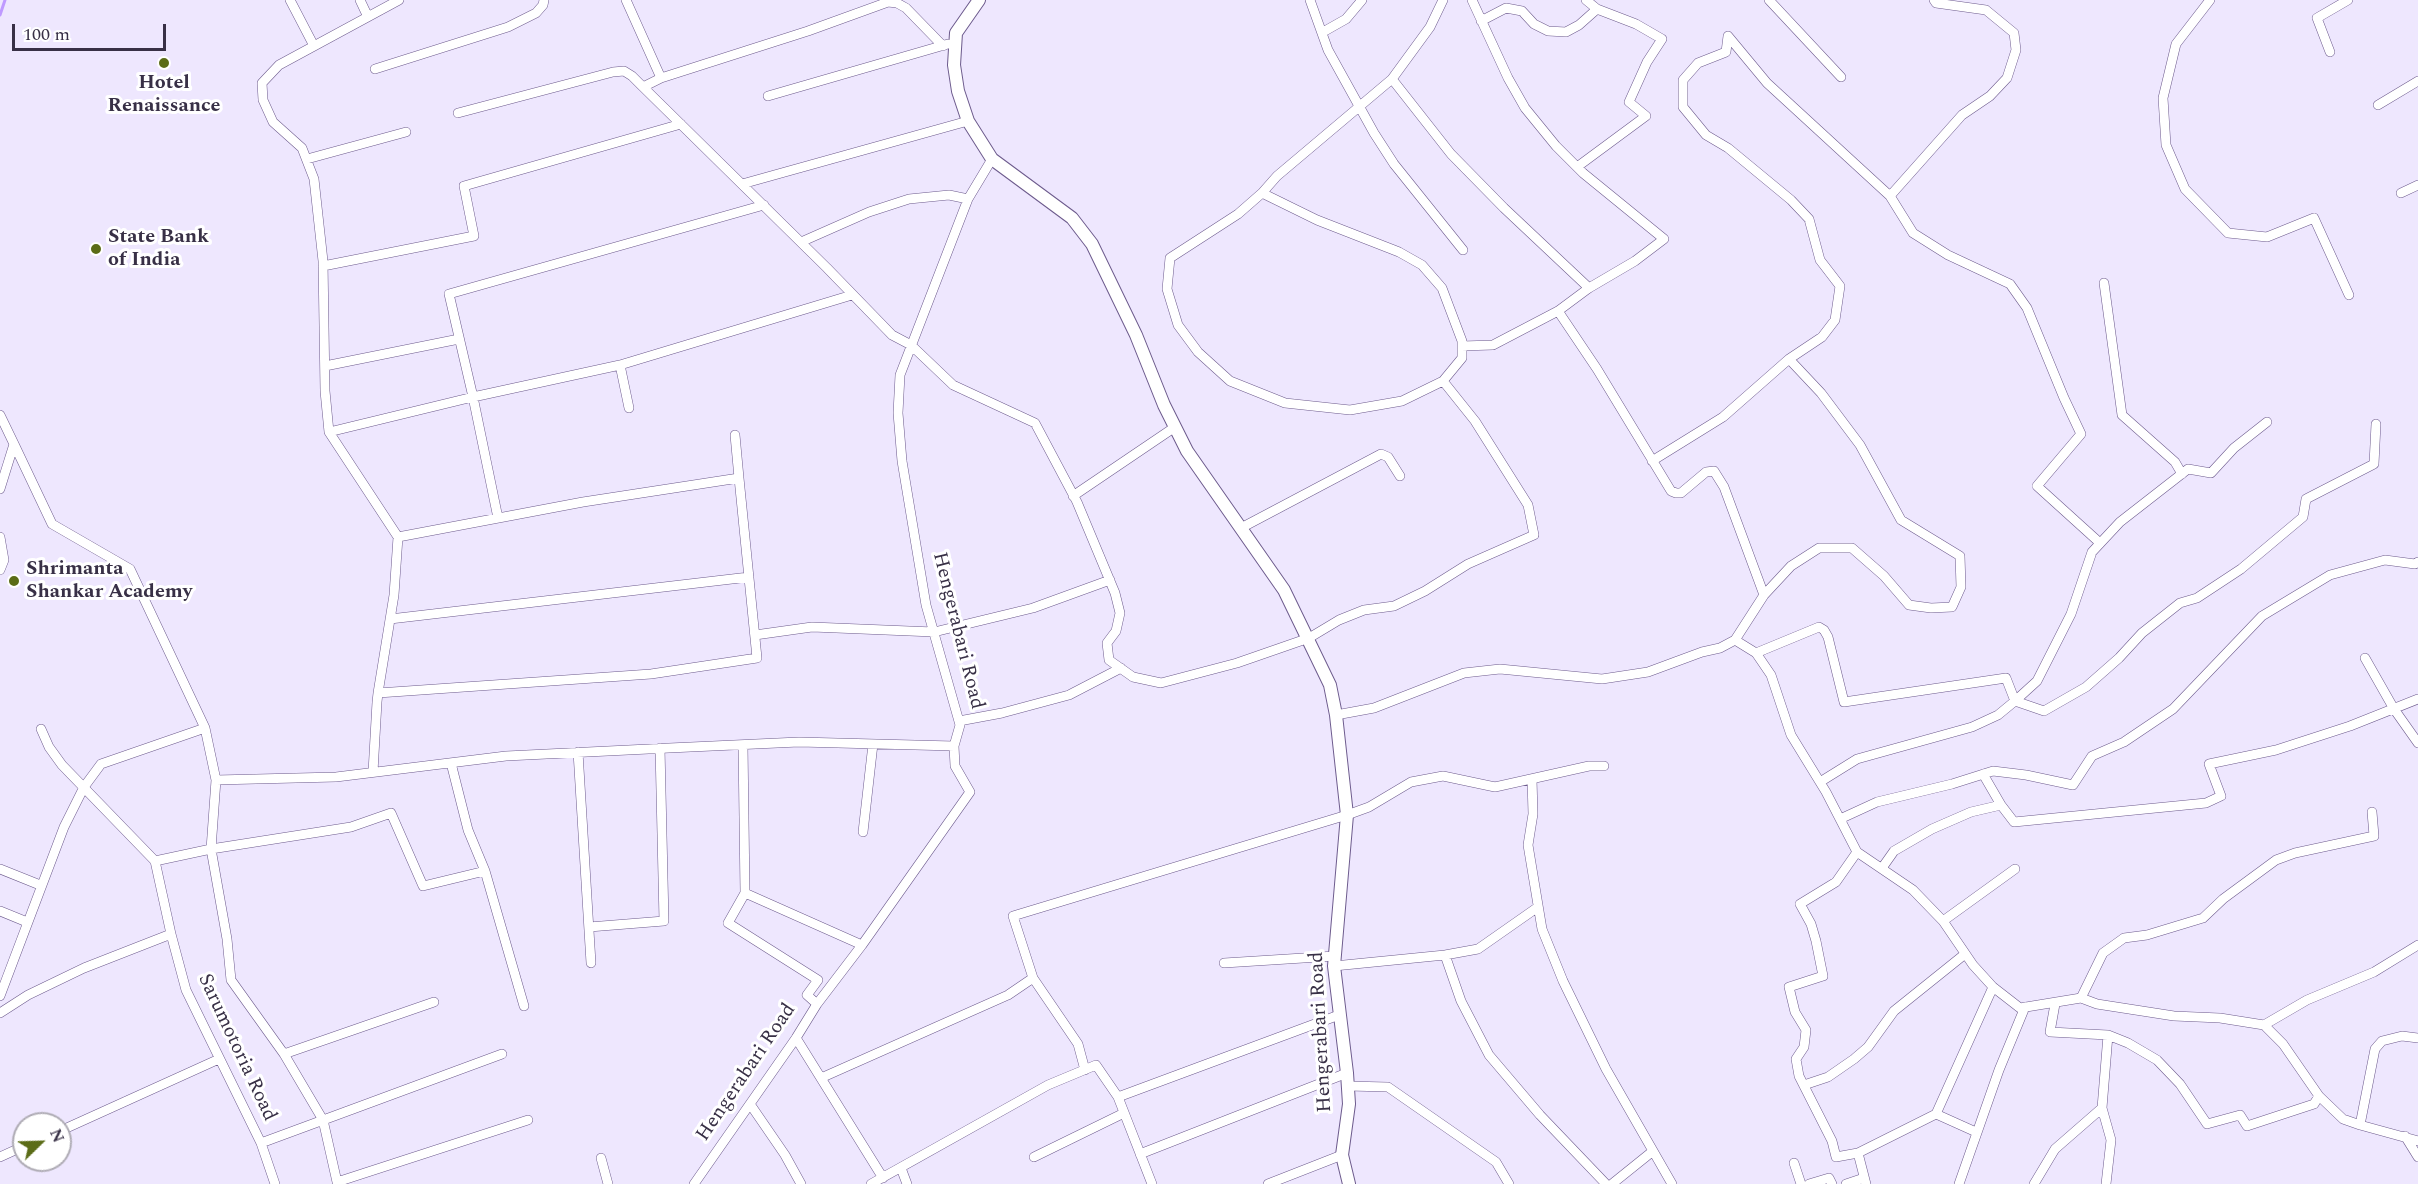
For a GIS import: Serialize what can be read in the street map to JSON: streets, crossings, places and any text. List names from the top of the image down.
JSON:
{
  "streets": {
    "main road": ["Hengerabari Road"],
    "street": ["Sarumotoria Road"]
  },
  "places": ["Hotel Renaissance", "State Bank of India", "Shrimanta Shankar Academy"],
  "scale_bar": "100 m",
  "north": "top right"
}
